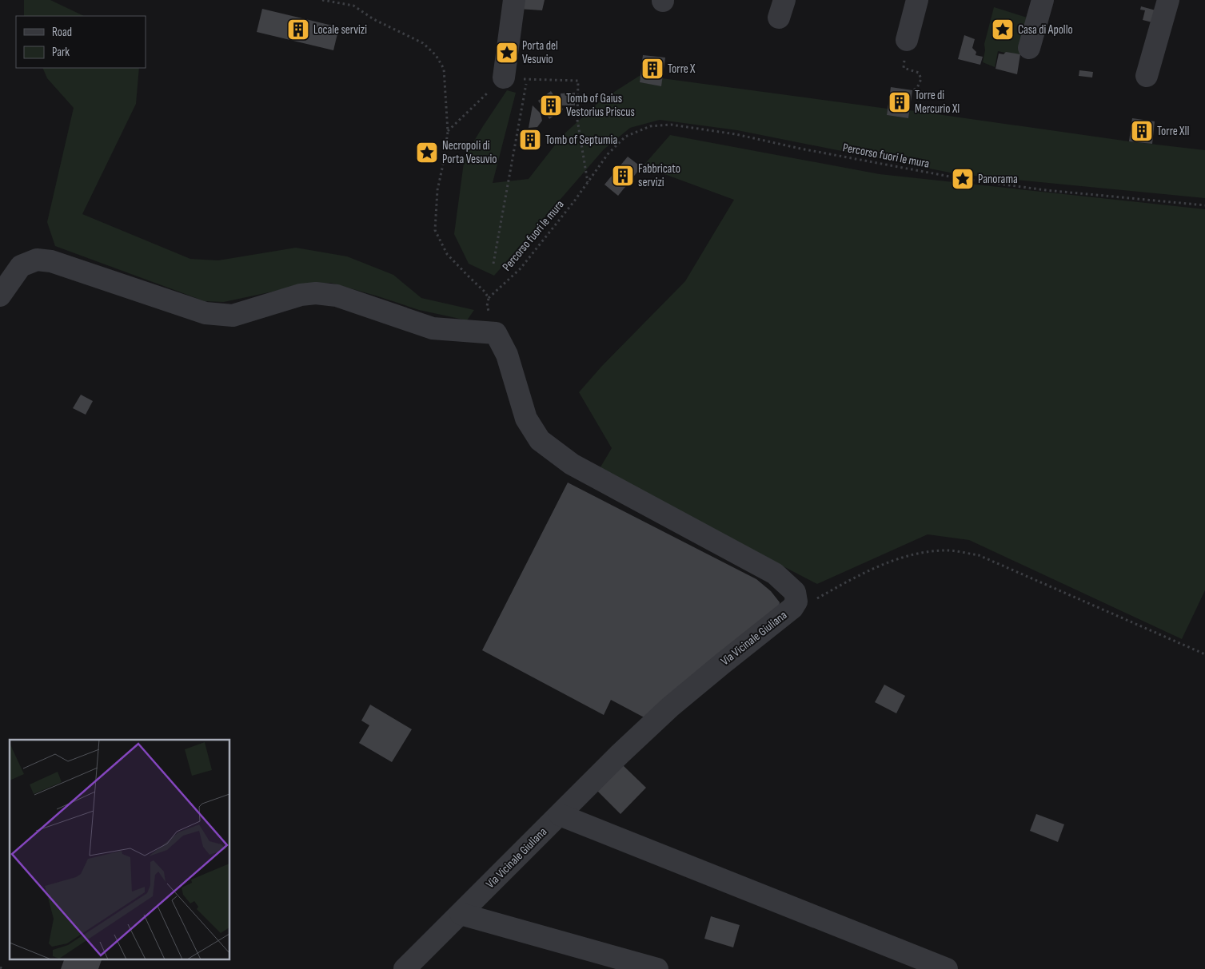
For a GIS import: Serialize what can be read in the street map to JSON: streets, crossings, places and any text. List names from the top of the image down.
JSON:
{
  "streets": {
    "street": ["Via Vicinale Giuliana"],
    "path": ["Percorso fuori le mura"]
  },
  "places": {
    "building": [
      "Locale servizi",
      "Torre X",
      "Torre di Mercurio XI",
      "Tomb of Gaius Vestorius Priscus",
      "Torre XII",
      "Tomb of Septumia",
      "Fabbricato servizi"
    ],
    "place": [
      "Casa di Apollo",
      "Porta del Vesuvio",
      "Necropoli di Porta Vesuvio",
      "Panorama"
    ]
  },
  "legend": ["Road", "Park"]
}
